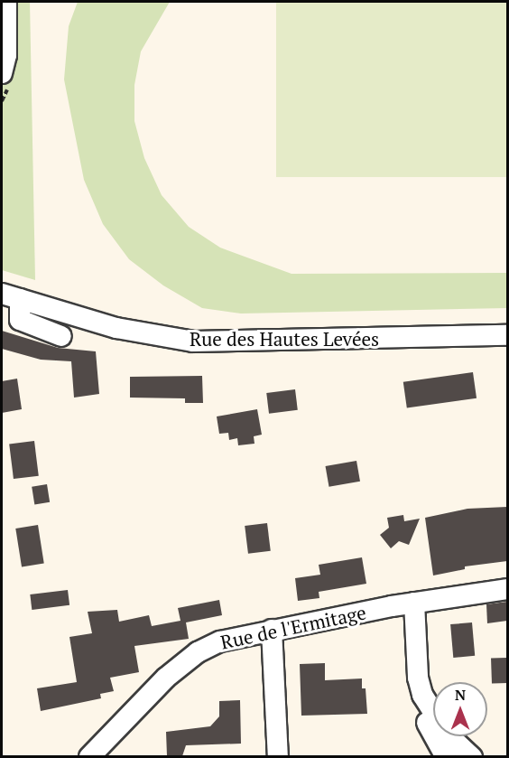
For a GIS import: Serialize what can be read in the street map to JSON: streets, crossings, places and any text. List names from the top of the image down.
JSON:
{
  "streets": {
    "street": ["Rue des Hautes Levées", "Rue de l'Ermitage"]
  },
  "north": "top"
}
